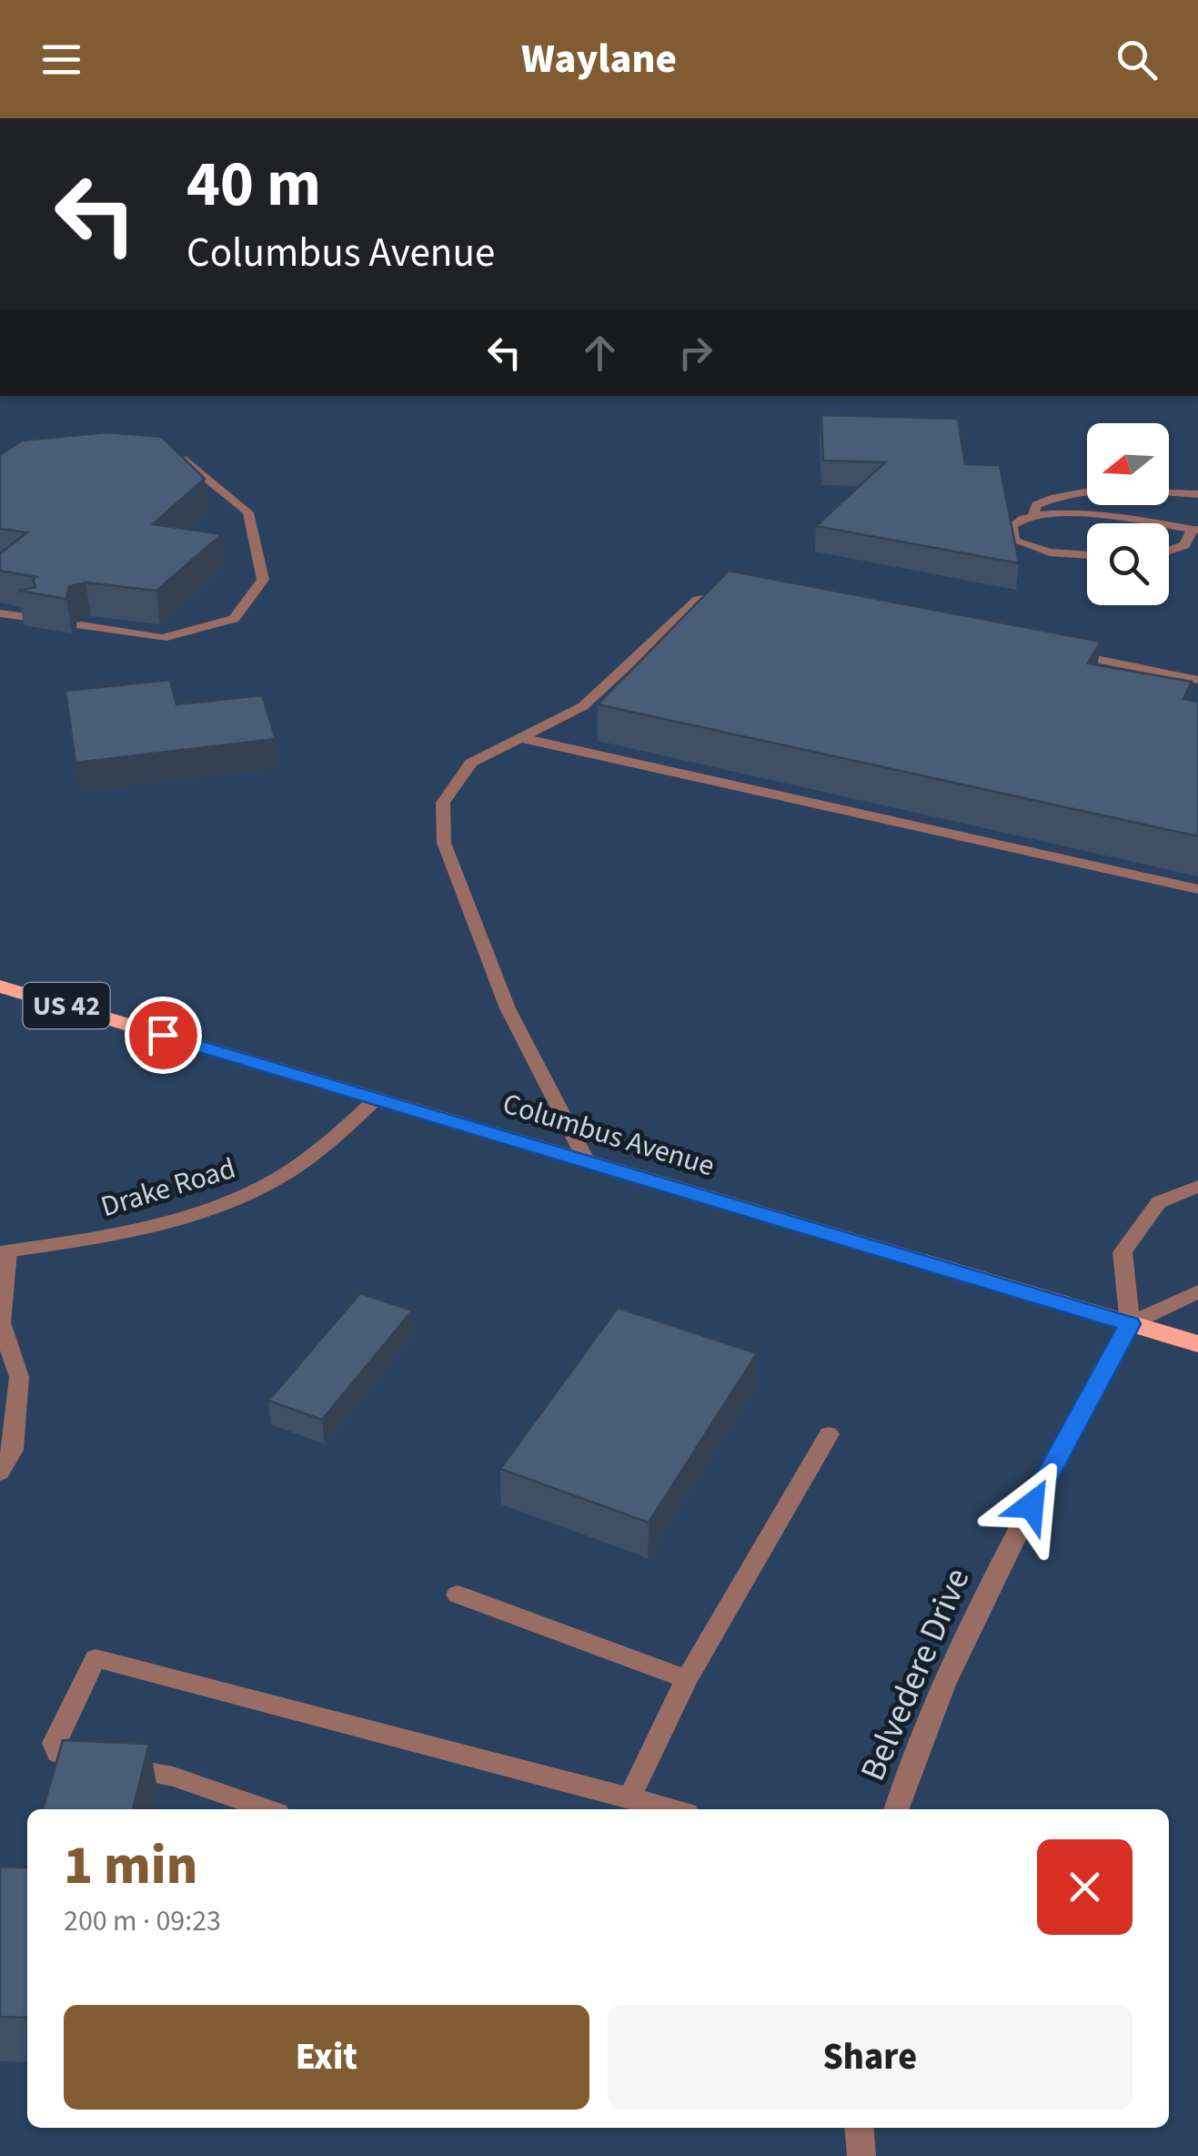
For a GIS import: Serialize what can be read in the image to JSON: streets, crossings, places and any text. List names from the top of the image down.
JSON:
{
  "streets": {
    "main road": ["US 42", "Columbus Avenue"],
    "street": ["Drake Road", "Belvedere Drive"]
  },
  "crossings": [
    ["Columbus Avenue", "Drake Road"],
    ["Columbus Avenue", "Belvedere Drive"]
  ],
  "north": "left",
  "page": {
    "header": "Waylane",
    "turn": ["40 m", "Columbus Avenue"],
    "heading": ["1 min", "200 m · 09:23"],
    "buttons": ["Exit", "Share"]
  }
}
